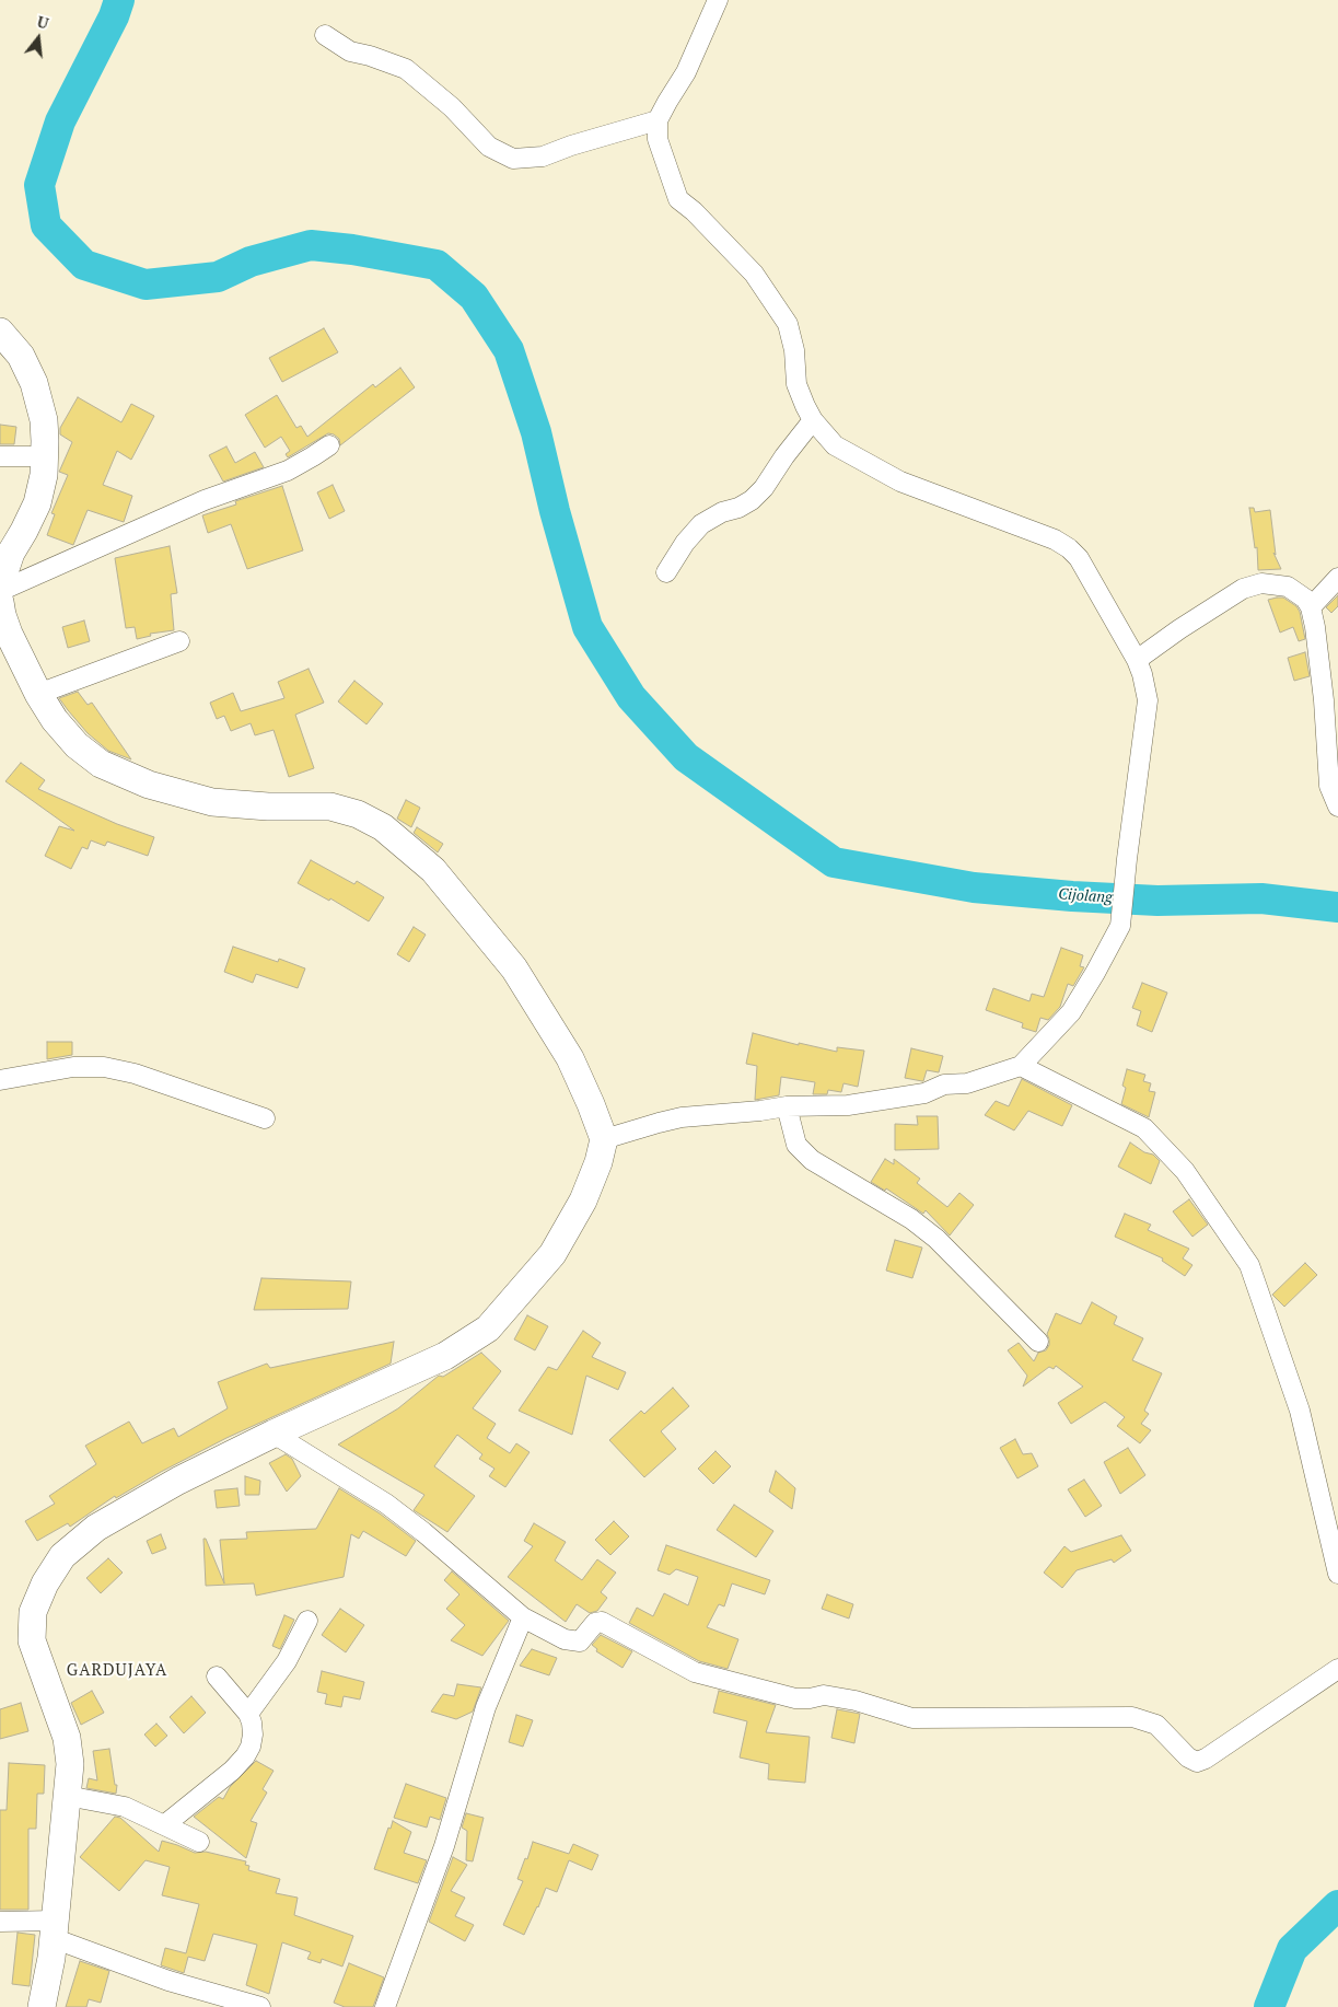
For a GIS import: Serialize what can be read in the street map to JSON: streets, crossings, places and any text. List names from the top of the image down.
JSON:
{
  "districts": ["GARDUJAYA"],
  "water": ["Cijolang"],
  "north": "top"
}
